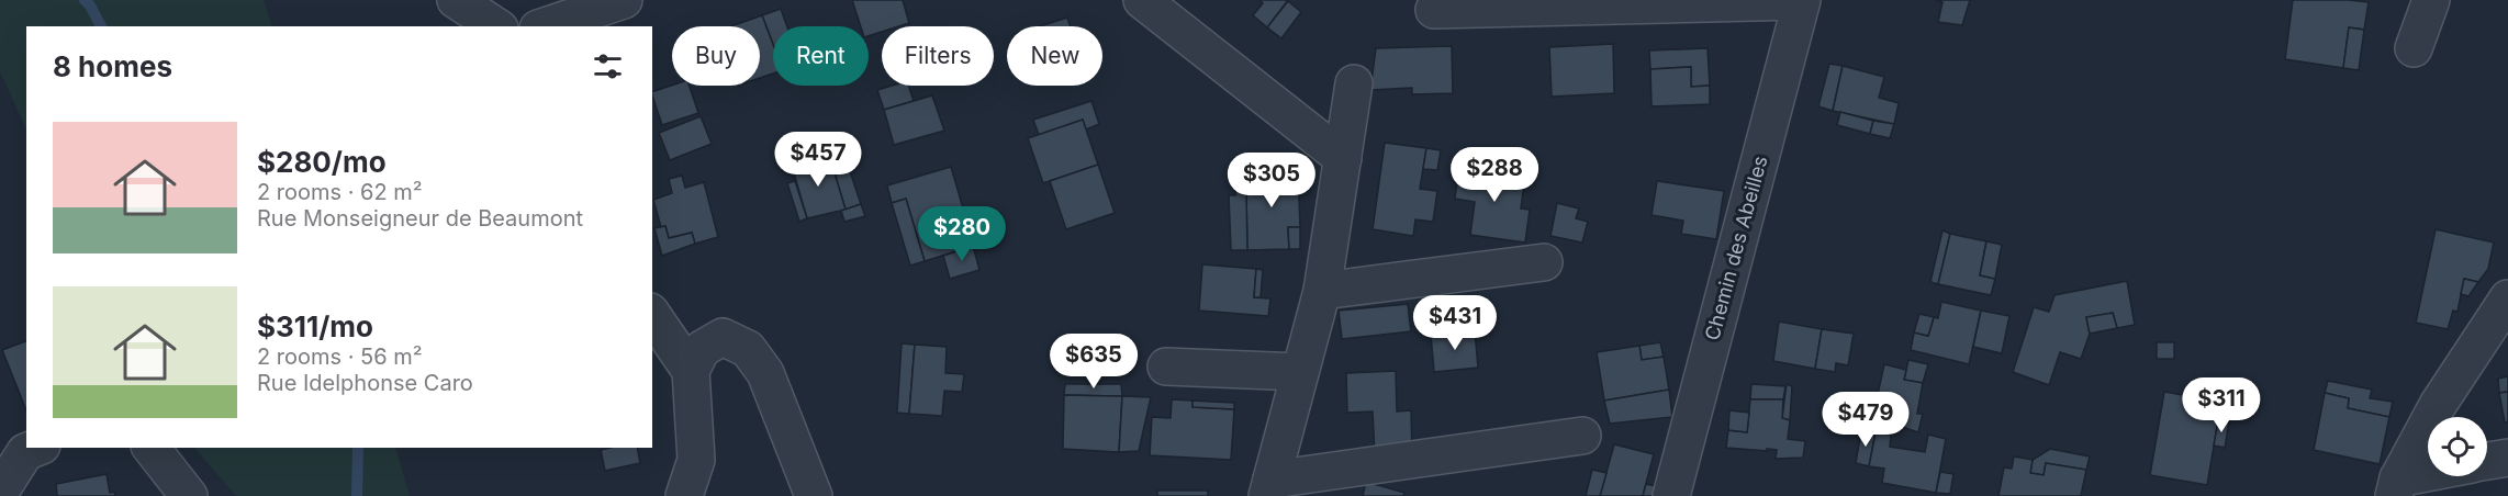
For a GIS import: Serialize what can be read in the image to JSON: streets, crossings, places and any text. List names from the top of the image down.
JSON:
{
  "streets": {
    "street": ["Chemin des Abeilles"]
  },
  "page": {
    "chip": [
      "Buy",
      "Rent",
      "Filters",
      "New"
    ],
    "heading": "8 homes",
    "list": [
      {
        "name": "$280/mo",
        "note": "2 rooms · 62 m² · Rue Monseigneur de Beaumont"
      },
      {
        "name": "$311/mo",
        "note": "2 rooms · 56 m² · Rue Idelphonse Caro"
      }
    ],
    "price": [
      "$457",
      "$288",
      "$305",
      "$280",
      "$431",
      "$635",
      "$311",
      "$479"
    ]
  }
}
